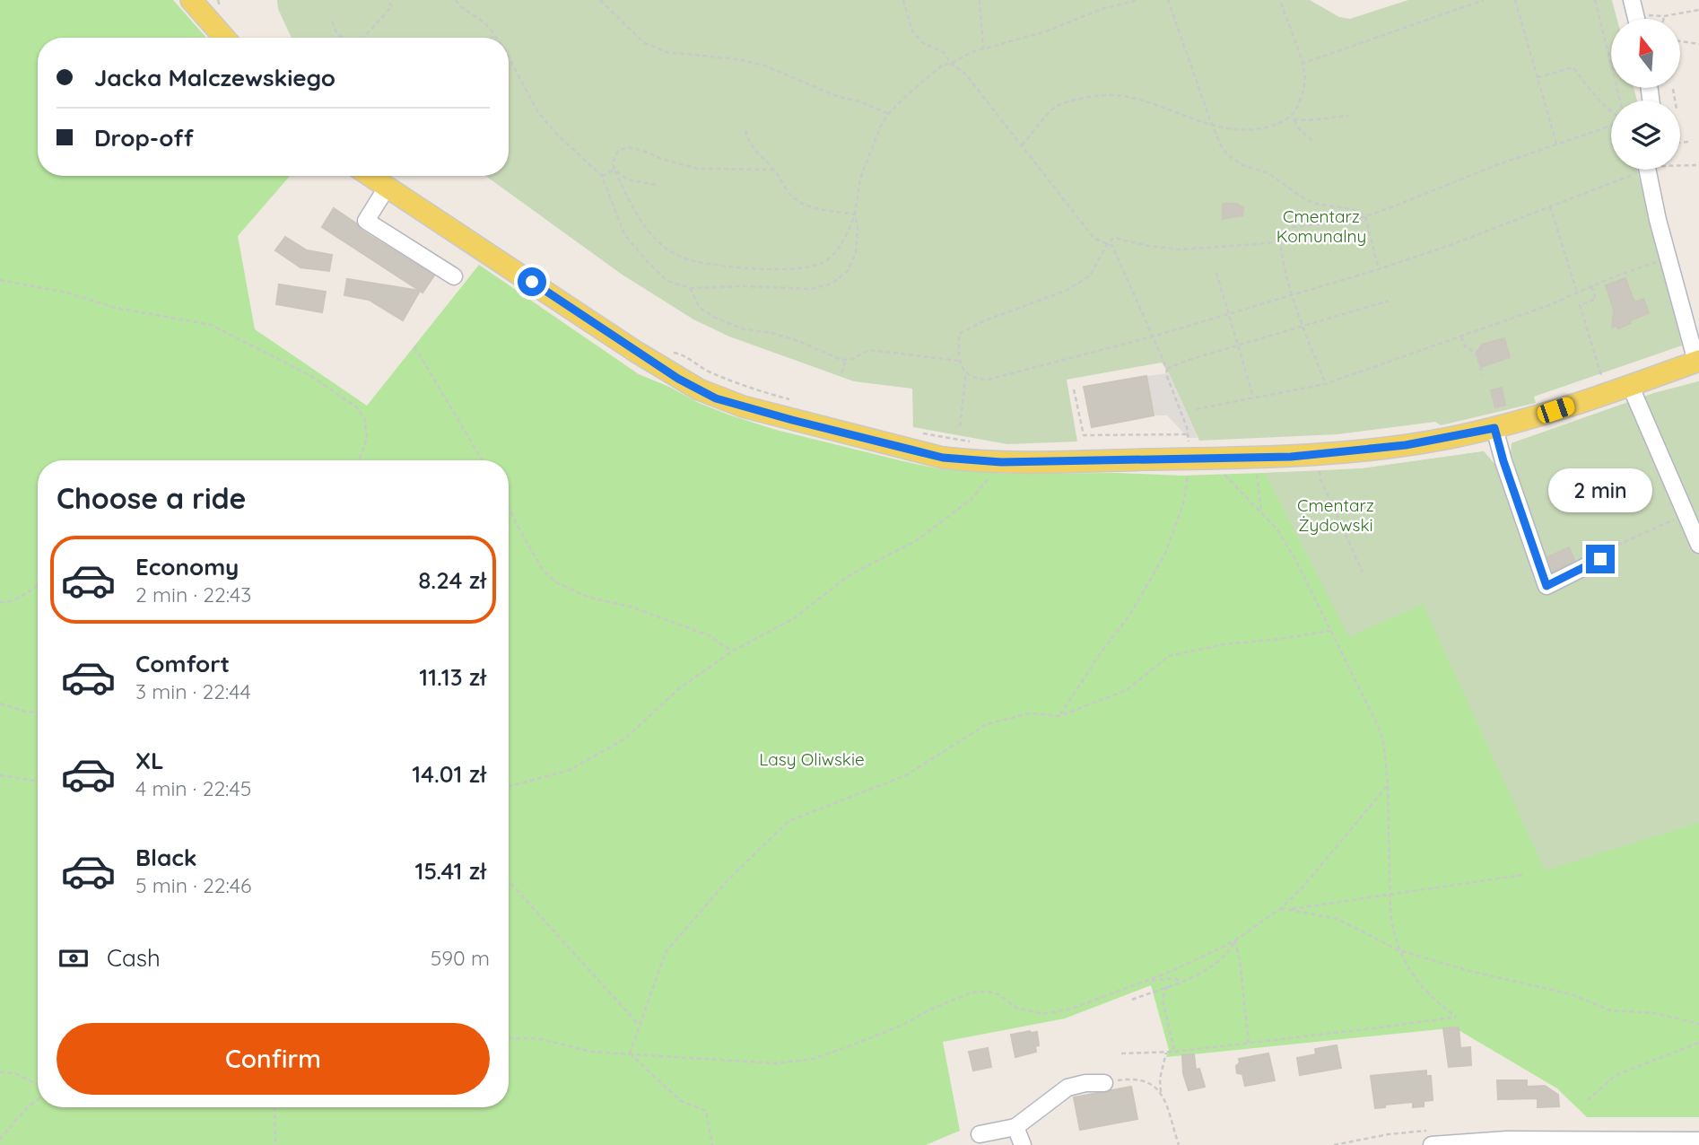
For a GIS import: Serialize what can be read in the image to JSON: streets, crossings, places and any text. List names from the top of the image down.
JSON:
{
  "parks": ["Cmentarz Komunalny", "Cmentarz Żydowski", "Lasy Oliwskie"],
  "north": "top",
  "page": {
    "banner": ["Jacka Malczewskiego", "Drop-off"],
    "heading": "Choose a ride",
    "bubble": "2 min",
    "list": [
      {
        "name": "Economy",
        "note": "2 min · 22:43",
        "value": "8.24 zł"
      },
      {
        "name": "Comfort",
        "note": "3 min · 22:44",
        "value": "11.13 zł"
      },
      {
        "name": "XL",
        "note": "4 min · 22:45",
        "value": "14.01 zł"
      },
      {
        "name": "Black",
        "note": "5 min · 22:46",
        "value": "15.41 zł"
      }
    ],
    "pay": ["Cash", "590 m"],
    "buttons": "Confirm"
  }
}
